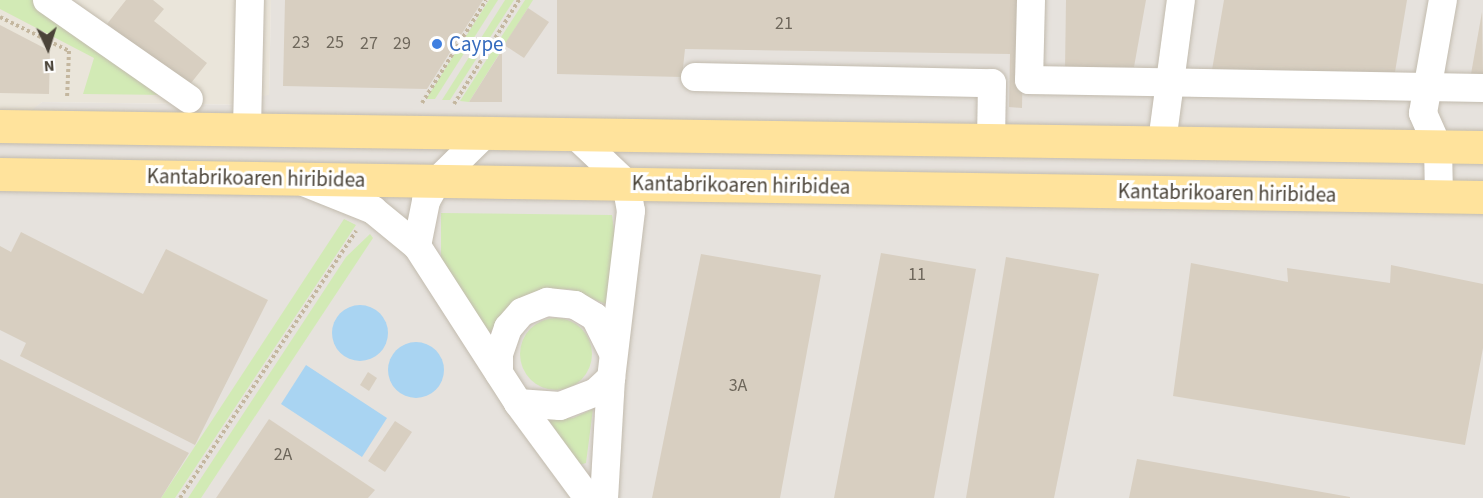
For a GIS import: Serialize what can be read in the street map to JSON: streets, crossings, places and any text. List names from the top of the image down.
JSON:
{
  "streets": {
    "main road": ["Kantabrikoaren hiribidea"]
  },
  "places": ["Caype"],
  "house_numbers": [
    "21",
    "23",
    "25",
    "27",
    "29",
    "11",
    "3A",
    "2A"
  ],
  "north": "bottom"
}
